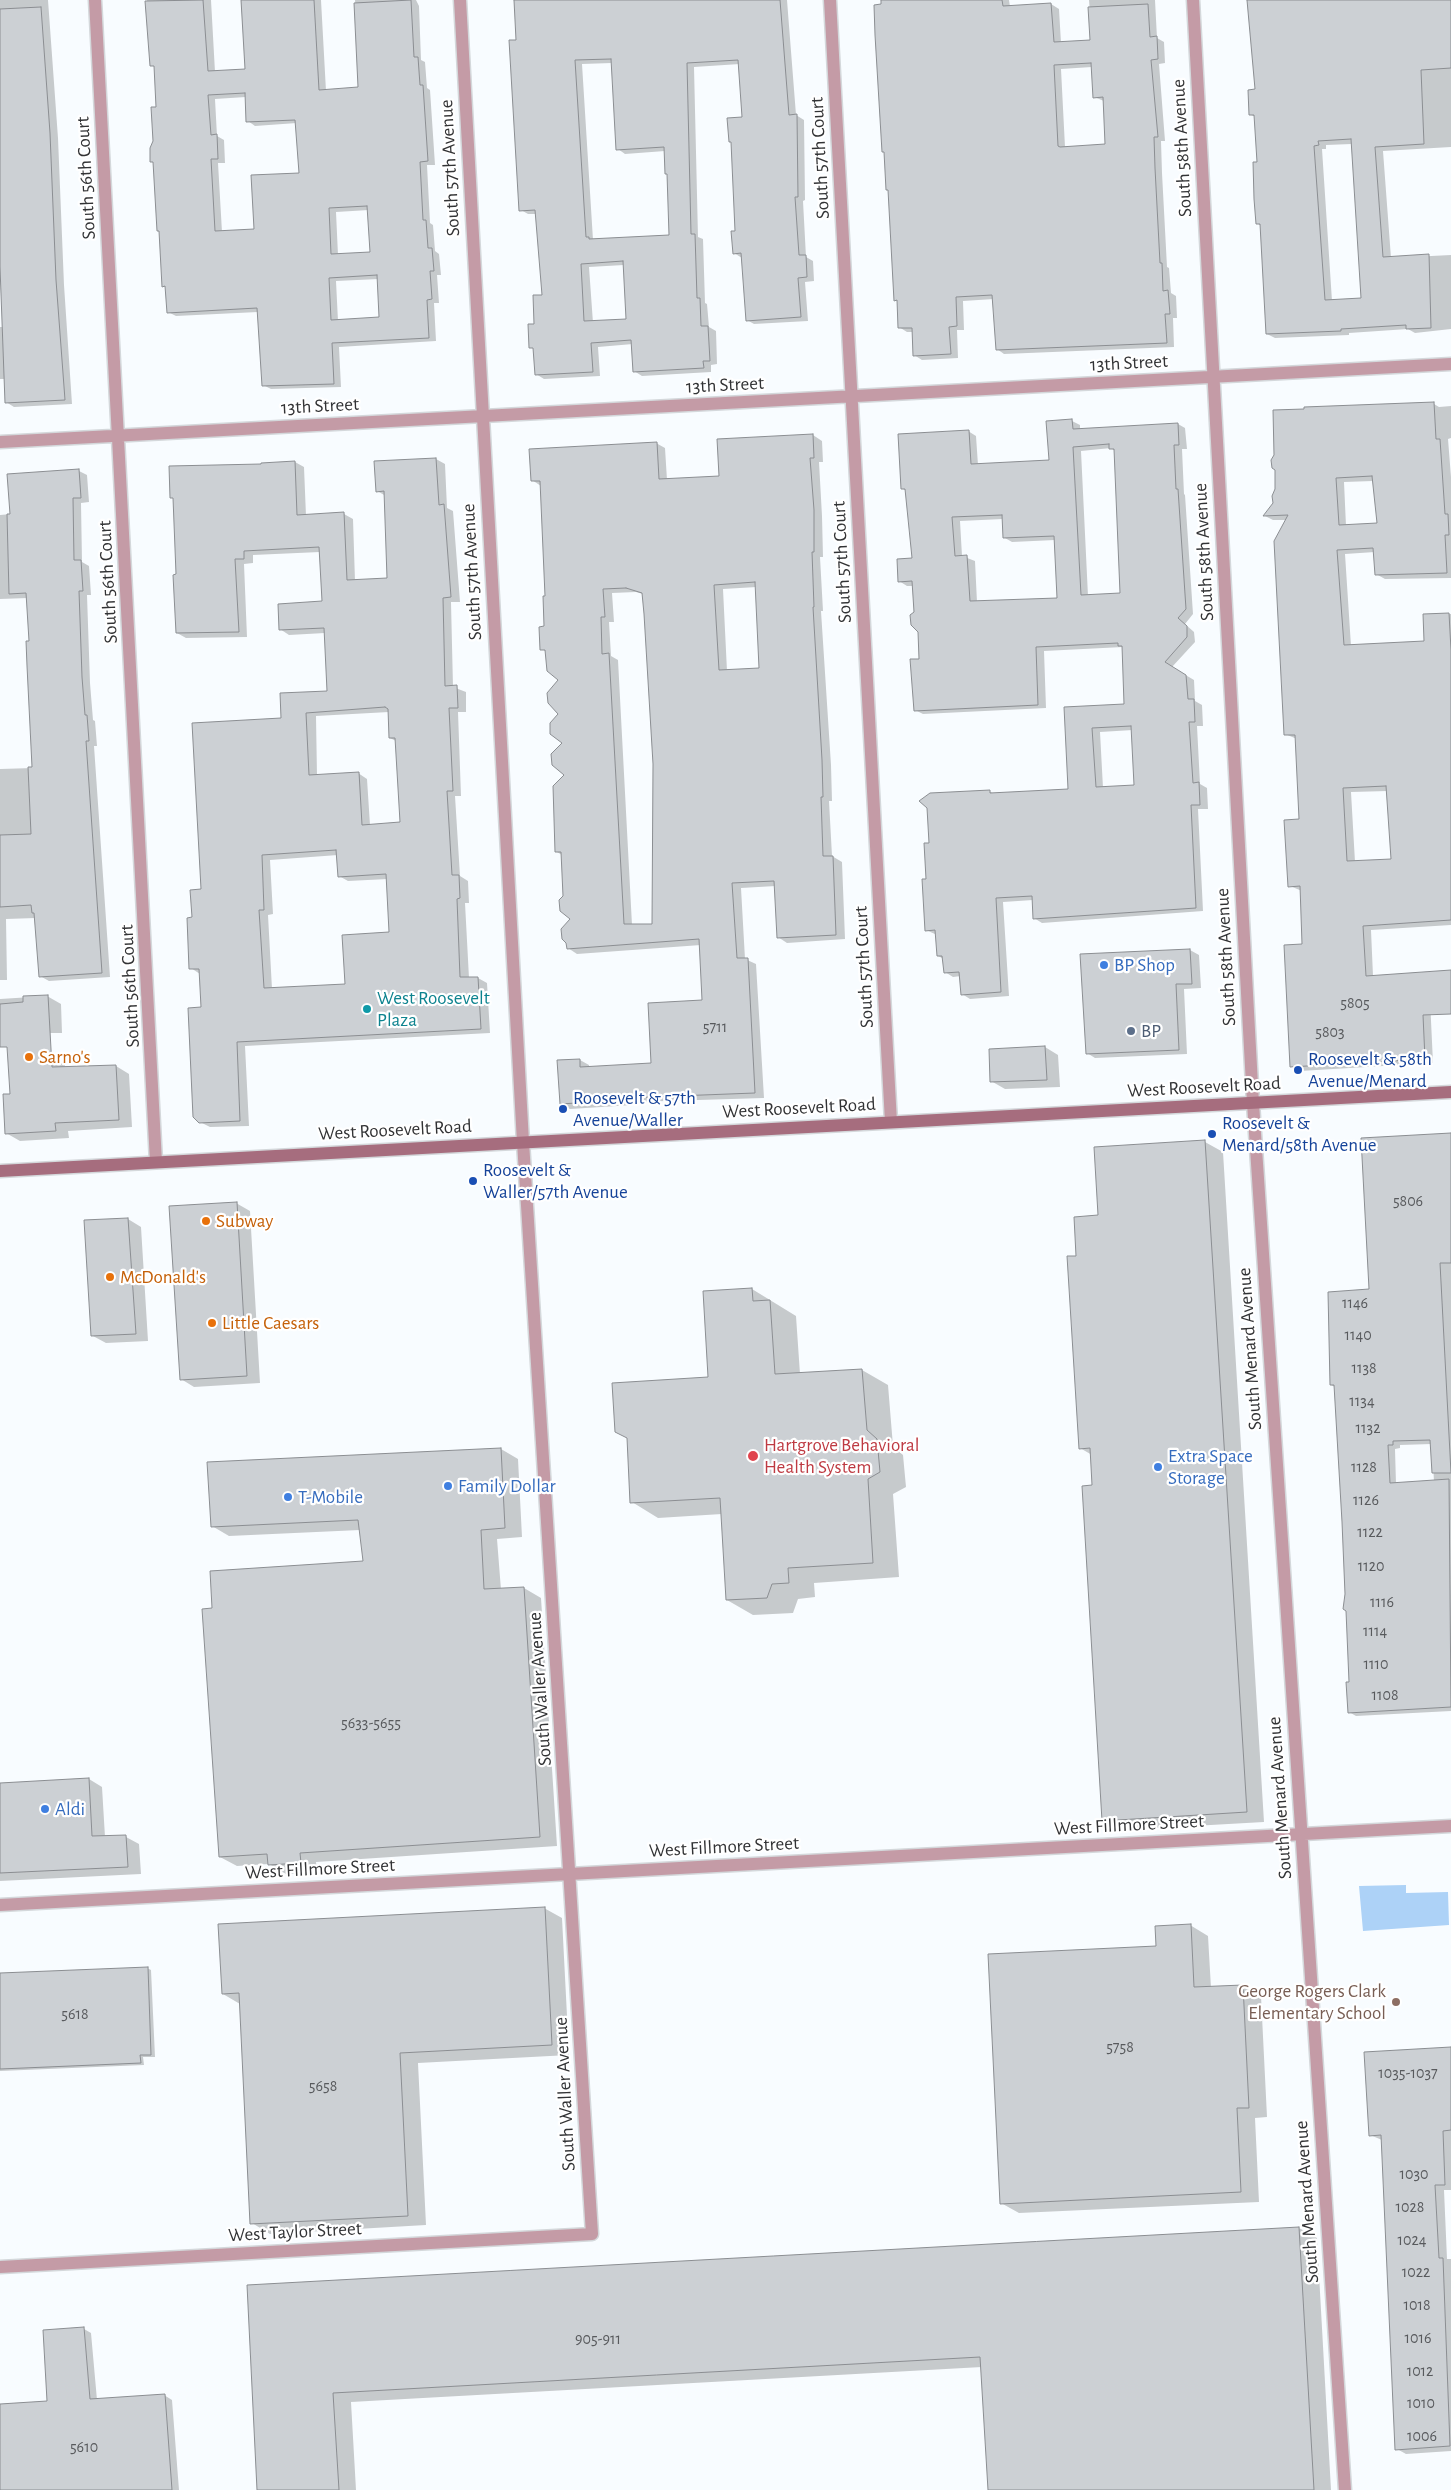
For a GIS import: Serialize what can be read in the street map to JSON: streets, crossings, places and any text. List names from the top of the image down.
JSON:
{
  "streets": {
    "main road": ["West Roosevelt Road"],
    "street": [
      "South 58th Avenue",
      "South 57th Court",
      "South 57th Avenue",
      "South 56th Court",
      "13th Street",
      "South Menard Avenue",
      "South Waller Avenue",
      "West Fillmore Street",
      "West Taylor Street"
    ]
  },
  "crossings": [
    ["South 58th Avenue", "13th Street"],
    ["South 58th Avenue", "West Roosevelt Road"],
    ["South 58th Avenue", "South Menard Avenue"],
    ["South 57th Court", "13th Street"],
    ["South 57th Court", "West Roosevelt Road"],
    ["South 57th Avenue", "13th Street"],
    ["South 57th Avenue", "West Roosevelt Road"],
    ["South 57th Avenue", "South Waller Avenue"],
    ["South 56th Court", "13th Street"],
    ["South 56th Court", "West Roosevelt Road"],
    ["West Roosevelt Road", "South Menard Avenue"],
    ["West Roosevelt Road", "South Waller Avenue"],
    ["South Menard Avenue", "West Fillmore Street"],
    ["South Waller Avenue", "West Fillmore Street"],
    ["South Waller Avenue", "West Taylor Street"]
  ],
  "places": [
    "BP Shop",
    "West Roosevelt Plaza",
    "BP",
    "Sarno's",
    "Roosevelt & 58th Avenue/Menard",
    "Roosevelt & 57th Avenue/Waller",
    "Roosevelt & Menard/58th Avenue",
    "Roosevelt & Waller/57th Avenue",
    "Subway",
    "McDonald's",
    "Little Caesars",
    "Hartgrove Behavioral Health System",
    "Extra Space Storage",
    "Family Dollar",
    "T-Mobile",
    "Aldi",
    "George Rogers Clark Elementary School"
  ],
  "house_numbers": [
    "5805",
    "5711",
    "5803",
    "5806",
    "1146",
    "1140",
    "1138",
    "1134",
    "1132",
    "1128",
    "1126",
    "1122",
    "1120",
    "1116",
    "1114",
    "1110",
    "1108",
    "5633-5655",
    "5618",
    "5758",
    "1035-1037",
    "5658",
    "1030",
    "1028",
    "1024",
    "1022",
    "1018",
    "1016",
    "905-911",
    "1012",
    "1010",
    "1006",
    "5610"
  ]
}
